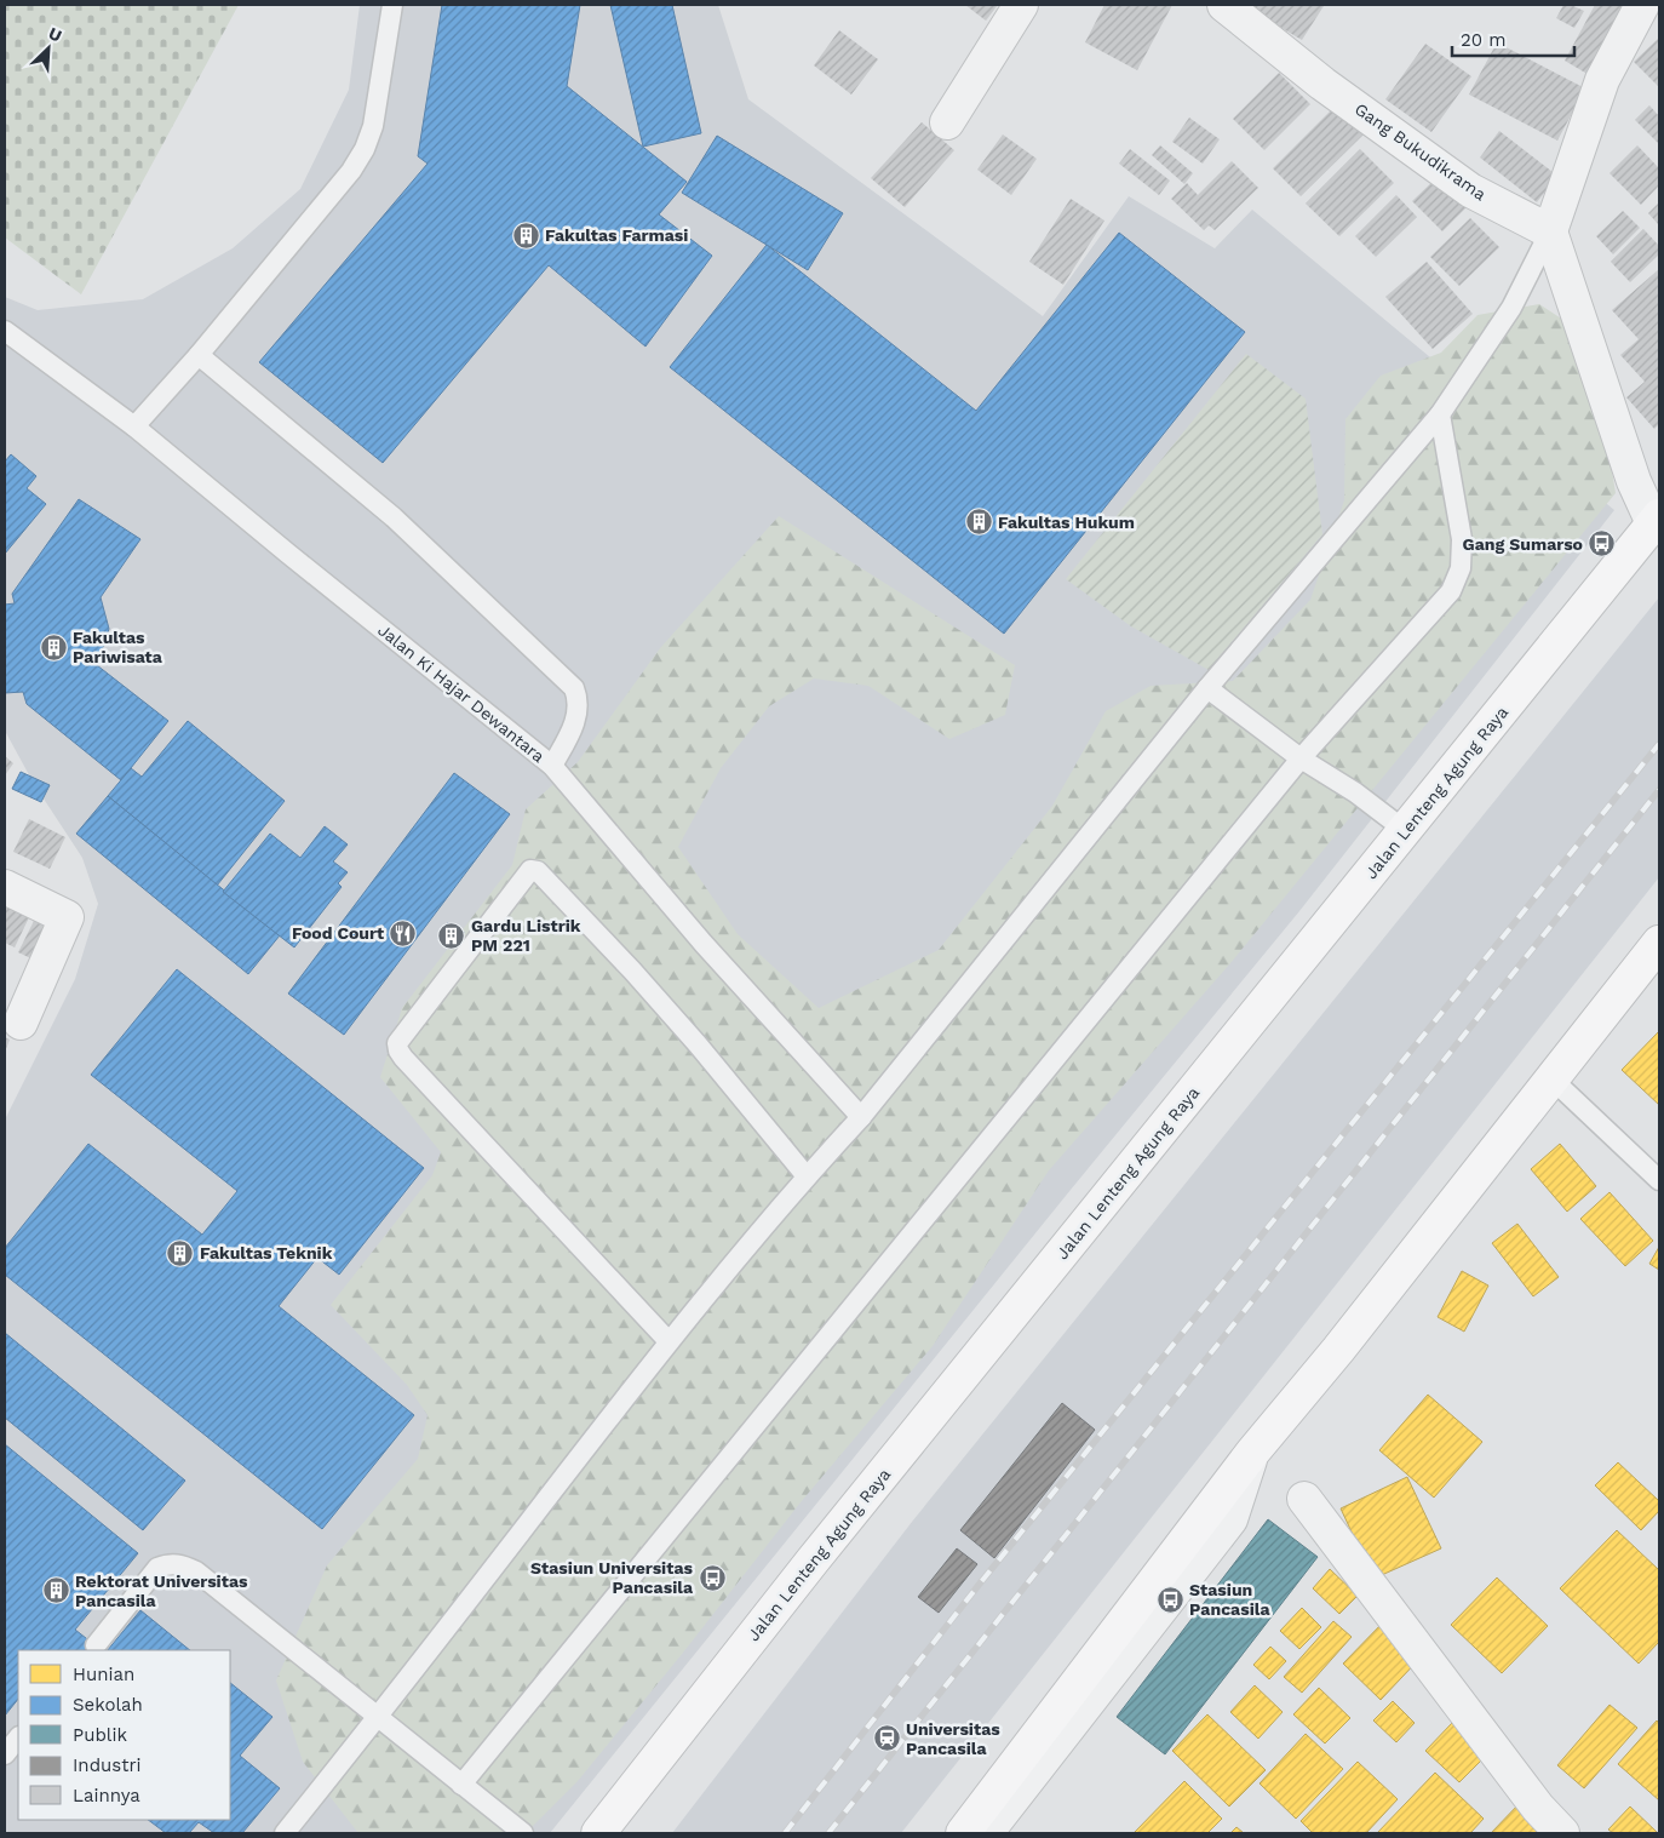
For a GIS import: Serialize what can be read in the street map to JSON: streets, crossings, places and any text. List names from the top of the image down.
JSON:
{
  "streets": {
    "main road": ["Jalan Lenteng Agung Raya"],
    "street": ["Gang Bukudikrama"],
    "lane": ["Jalan Ki Hajar Dewantara"]
  },
  "places": {
    "building": [
      "Fakultas Farmasi",
      "Fakultas Hukum",
      "Fakultas Pariwisata",
      "Gardu Listrik PM 221",
      "Fakultas Teknik",
      "Rektorat Universitas Pancasila"
    ],
    "bus stop": ["Gang Sumarso", "Stasiun Universitas Pancasila", "Stasiun Pancasila"],
    "restaurant": ["Food Court"],
    "station": ["Universitas Pancasila"]
  },
  "legend": [
    "Hunian",
    "Sekolah",
    "Publik",
    "Industri",
    "Lainnya"
  ],
  "scale_bar": "20 m",
  "north": "top right"
}
